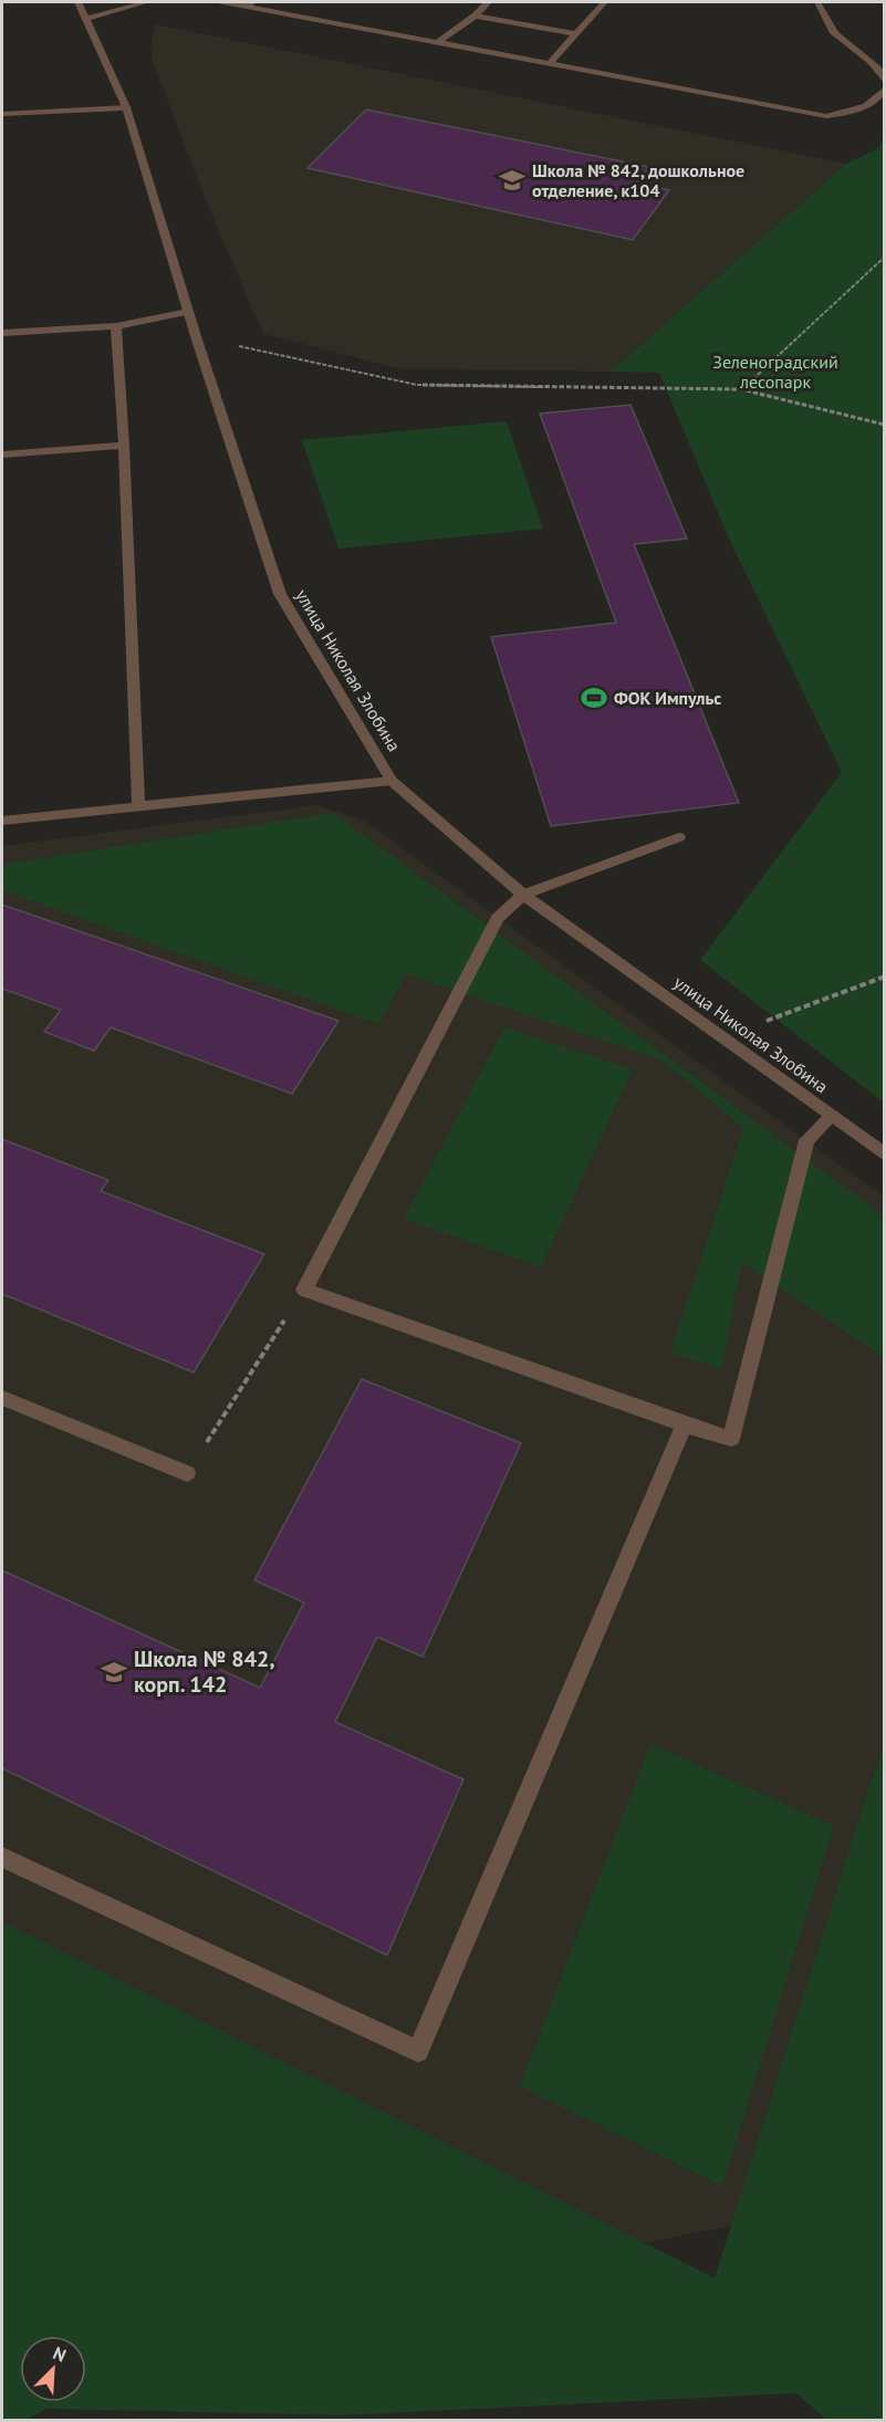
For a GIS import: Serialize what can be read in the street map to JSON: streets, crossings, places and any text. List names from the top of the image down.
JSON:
{
  "streets": {
    "street": ["улица Николая Злобина"]
  },
  "parks": ["Зеленоградский лесопарк"],
  "places": {
    "school or university": ["Школа № 842, дошкольное отделение, к104", "Школа № 842, корп. 142"],
    "sports": ["ФОК Импульс"]
  },
  "north": "top right"
}
